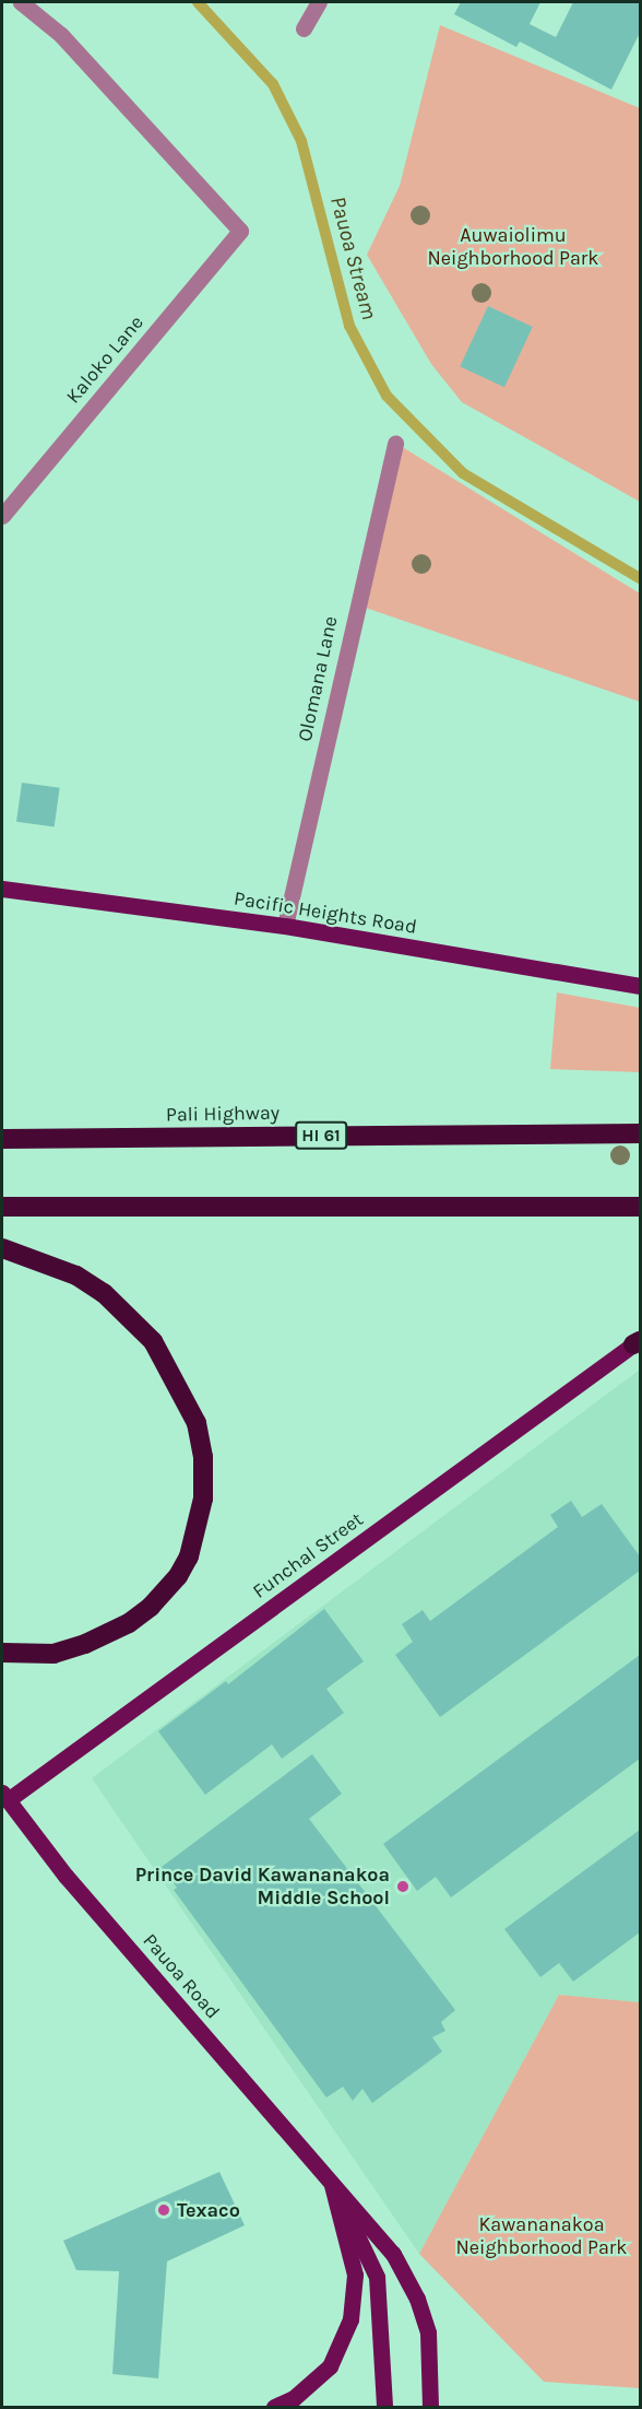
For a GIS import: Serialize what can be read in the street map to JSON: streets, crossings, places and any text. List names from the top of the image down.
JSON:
{
  "streets": {
    "highway": ["Pali Highway", "HI 61"],
    "main road": ["Pacific Heights Road", "Funchal Street", "Pauoa Road"],
    "street": ["Kaloko Lane", "Olomana Lane"]
  },
  "crossings": [
    ["Olomana Lane", "Pacific Heights Road"],
    ["Funchal Street", "Pauoa Road"]
  ],
  "water": ["Pauoa Stream"],
  "parks": ["Auwaiolimu Neighborhood Park", "Kawananakoa Neighborhood Park"],
  "places": ["Prince David Kawananakoa Middle School", "Texaco"]
}
